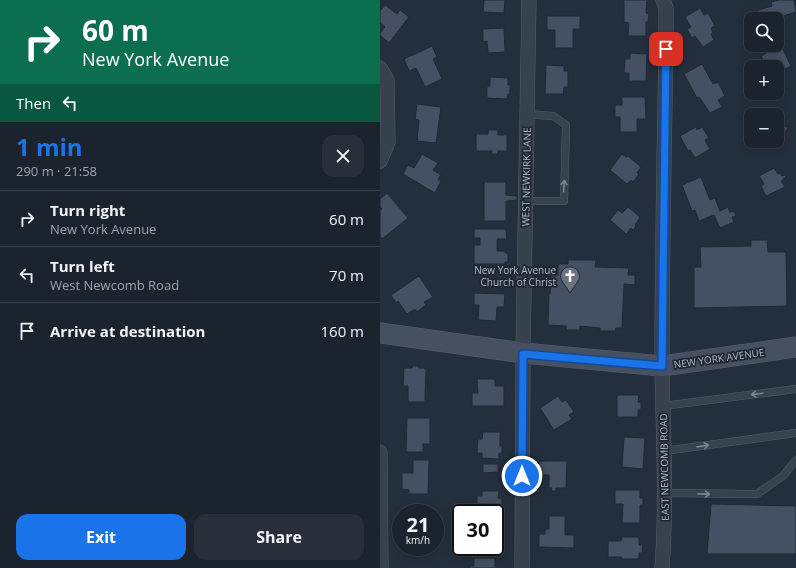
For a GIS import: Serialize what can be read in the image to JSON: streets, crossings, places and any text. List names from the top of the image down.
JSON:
{
  "streets": {
    "street": ["WEST NEWKIRK LANE", "NEW YORK AVENUE", "EAST NEWCOMB ROAD"]
  },
  "crossings": [
    ["WEST NEWKIRK LANE", "NEW YORK AVENUE"],
    ["NEW YORK AVENUE", "EAST NEWCOMB ROAD"]
  ],
  "places": {
    "church": ["New York Avenue Church of Christ"]
  },
  "page": {
    "turn": ["60 m", "New York Avenue"],
    "map_buttons": ["+", "−"],
    "then": "Then",
    "heading": ["1 min", "290 m · 21:58"],
    "list": [
      {
        "name": "Turn right",
        "note": "New York Avenue",
        "value": "60 m"
      },
      {
        "name": "Turn left",
        "note": "West Newcomb Road",
        "value": "70 m"
      },
      {
        "name": "Arrive at destination",
        "value": "160 m"
      }
    ],
    "speed": "21 km/h",
    "limit": "30",
    "buttons": ["Exit", "Share"]
  }
}
